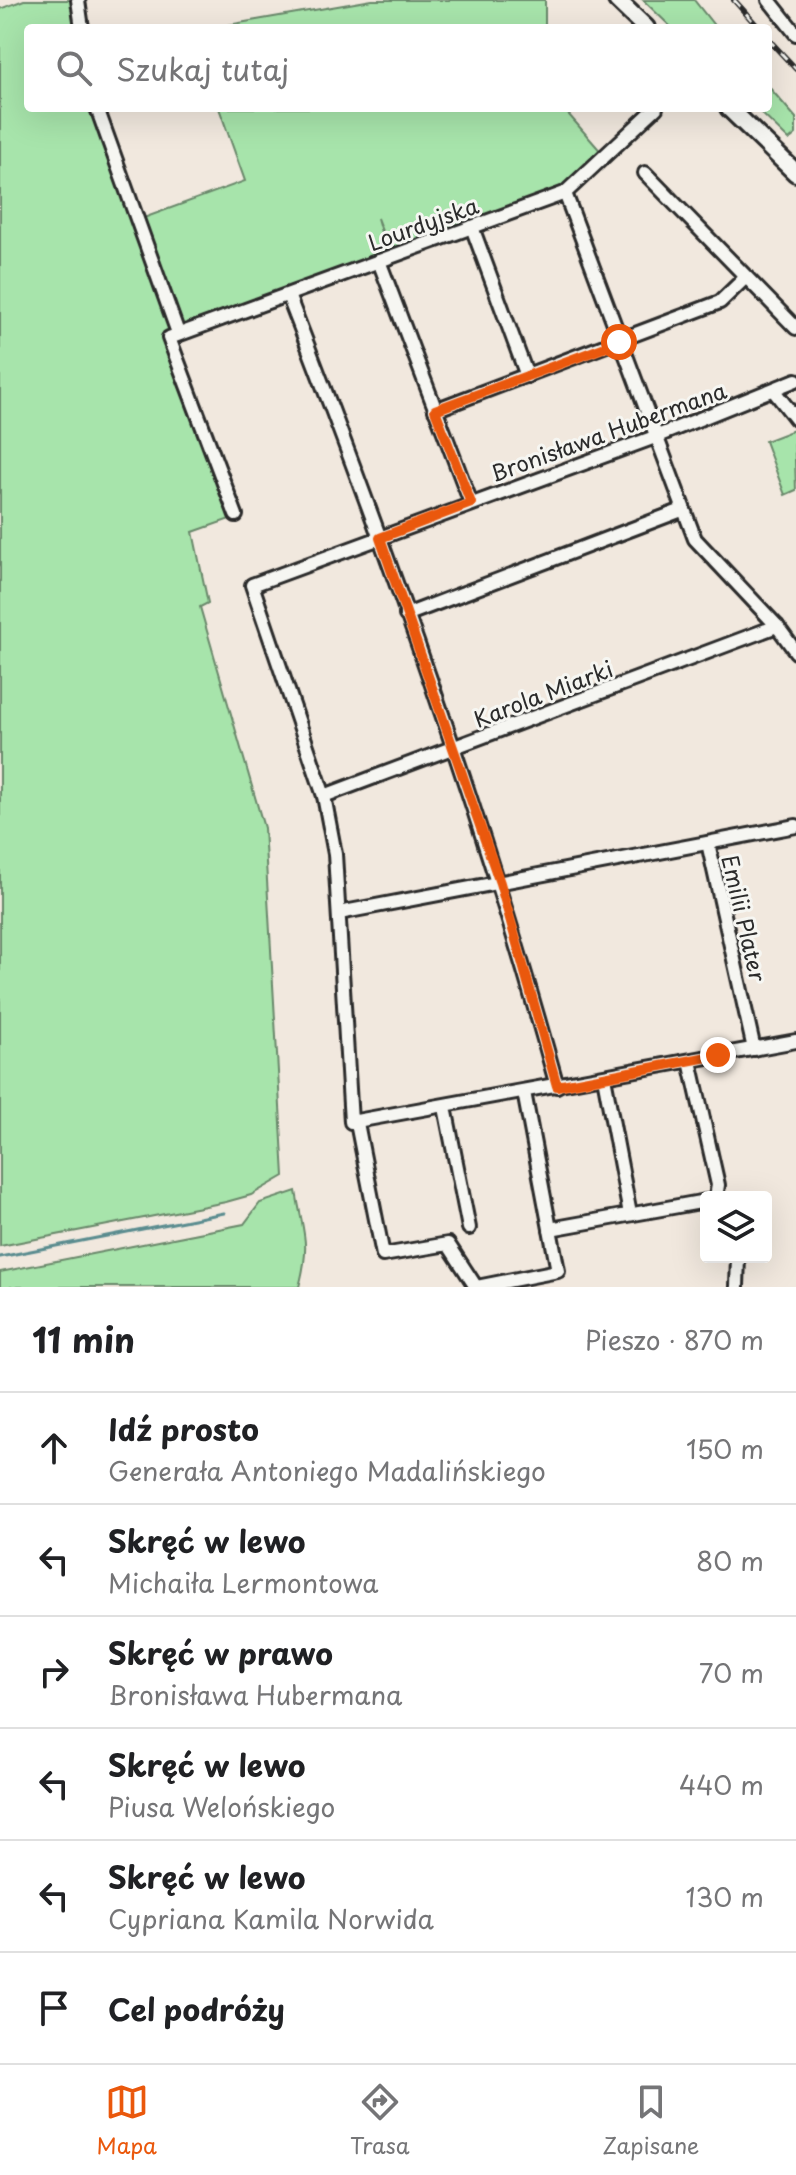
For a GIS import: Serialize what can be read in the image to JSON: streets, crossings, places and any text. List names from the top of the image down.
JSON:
{
  "streets": {
    "street": [
      "Lourdyjska",
      "Bronisława Hubermana",
      "Karola Miarki",
      "Emilii Plater"
    ]
  },
  "crossings": [
    ["Bronisława Hubermana", "Karola Miarki"]
  ],
  "page": {
    "search": "Szukaj tutaj",
    "heading": ["11 min", "Pieszo · 870 m"],
    "list": [
      ["Idź prosto", "Generała Antoniego Madalińskiego", "150 m"],
      ["Skręć w lewo", "Michaiła Lermontowa", "80 m"],
      ["Skręć w prawo", "Bronisława Hubermana", "70 m"],
      ["Skręć w lewo", "Piusa Welońskiego", "440 m"],
      ["Skręć w lewo", "Cypriana Kamila Norwida", "130 m"],
      "Cel podróży"
    ],
    "nav": ["Mapa", "Trasa", "Zapisane"]
  }
}
